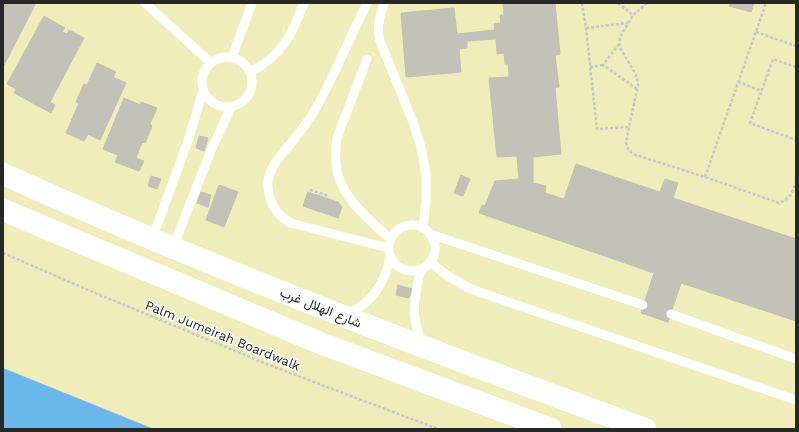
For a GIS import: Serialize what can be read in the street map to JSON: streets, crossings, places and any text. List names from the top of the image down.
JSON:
{
  "streets": {
    "main road": ["شارع الهلال غرب"],
    "path": ["Palm Jumeirah Boardwalk"]
  }
}
